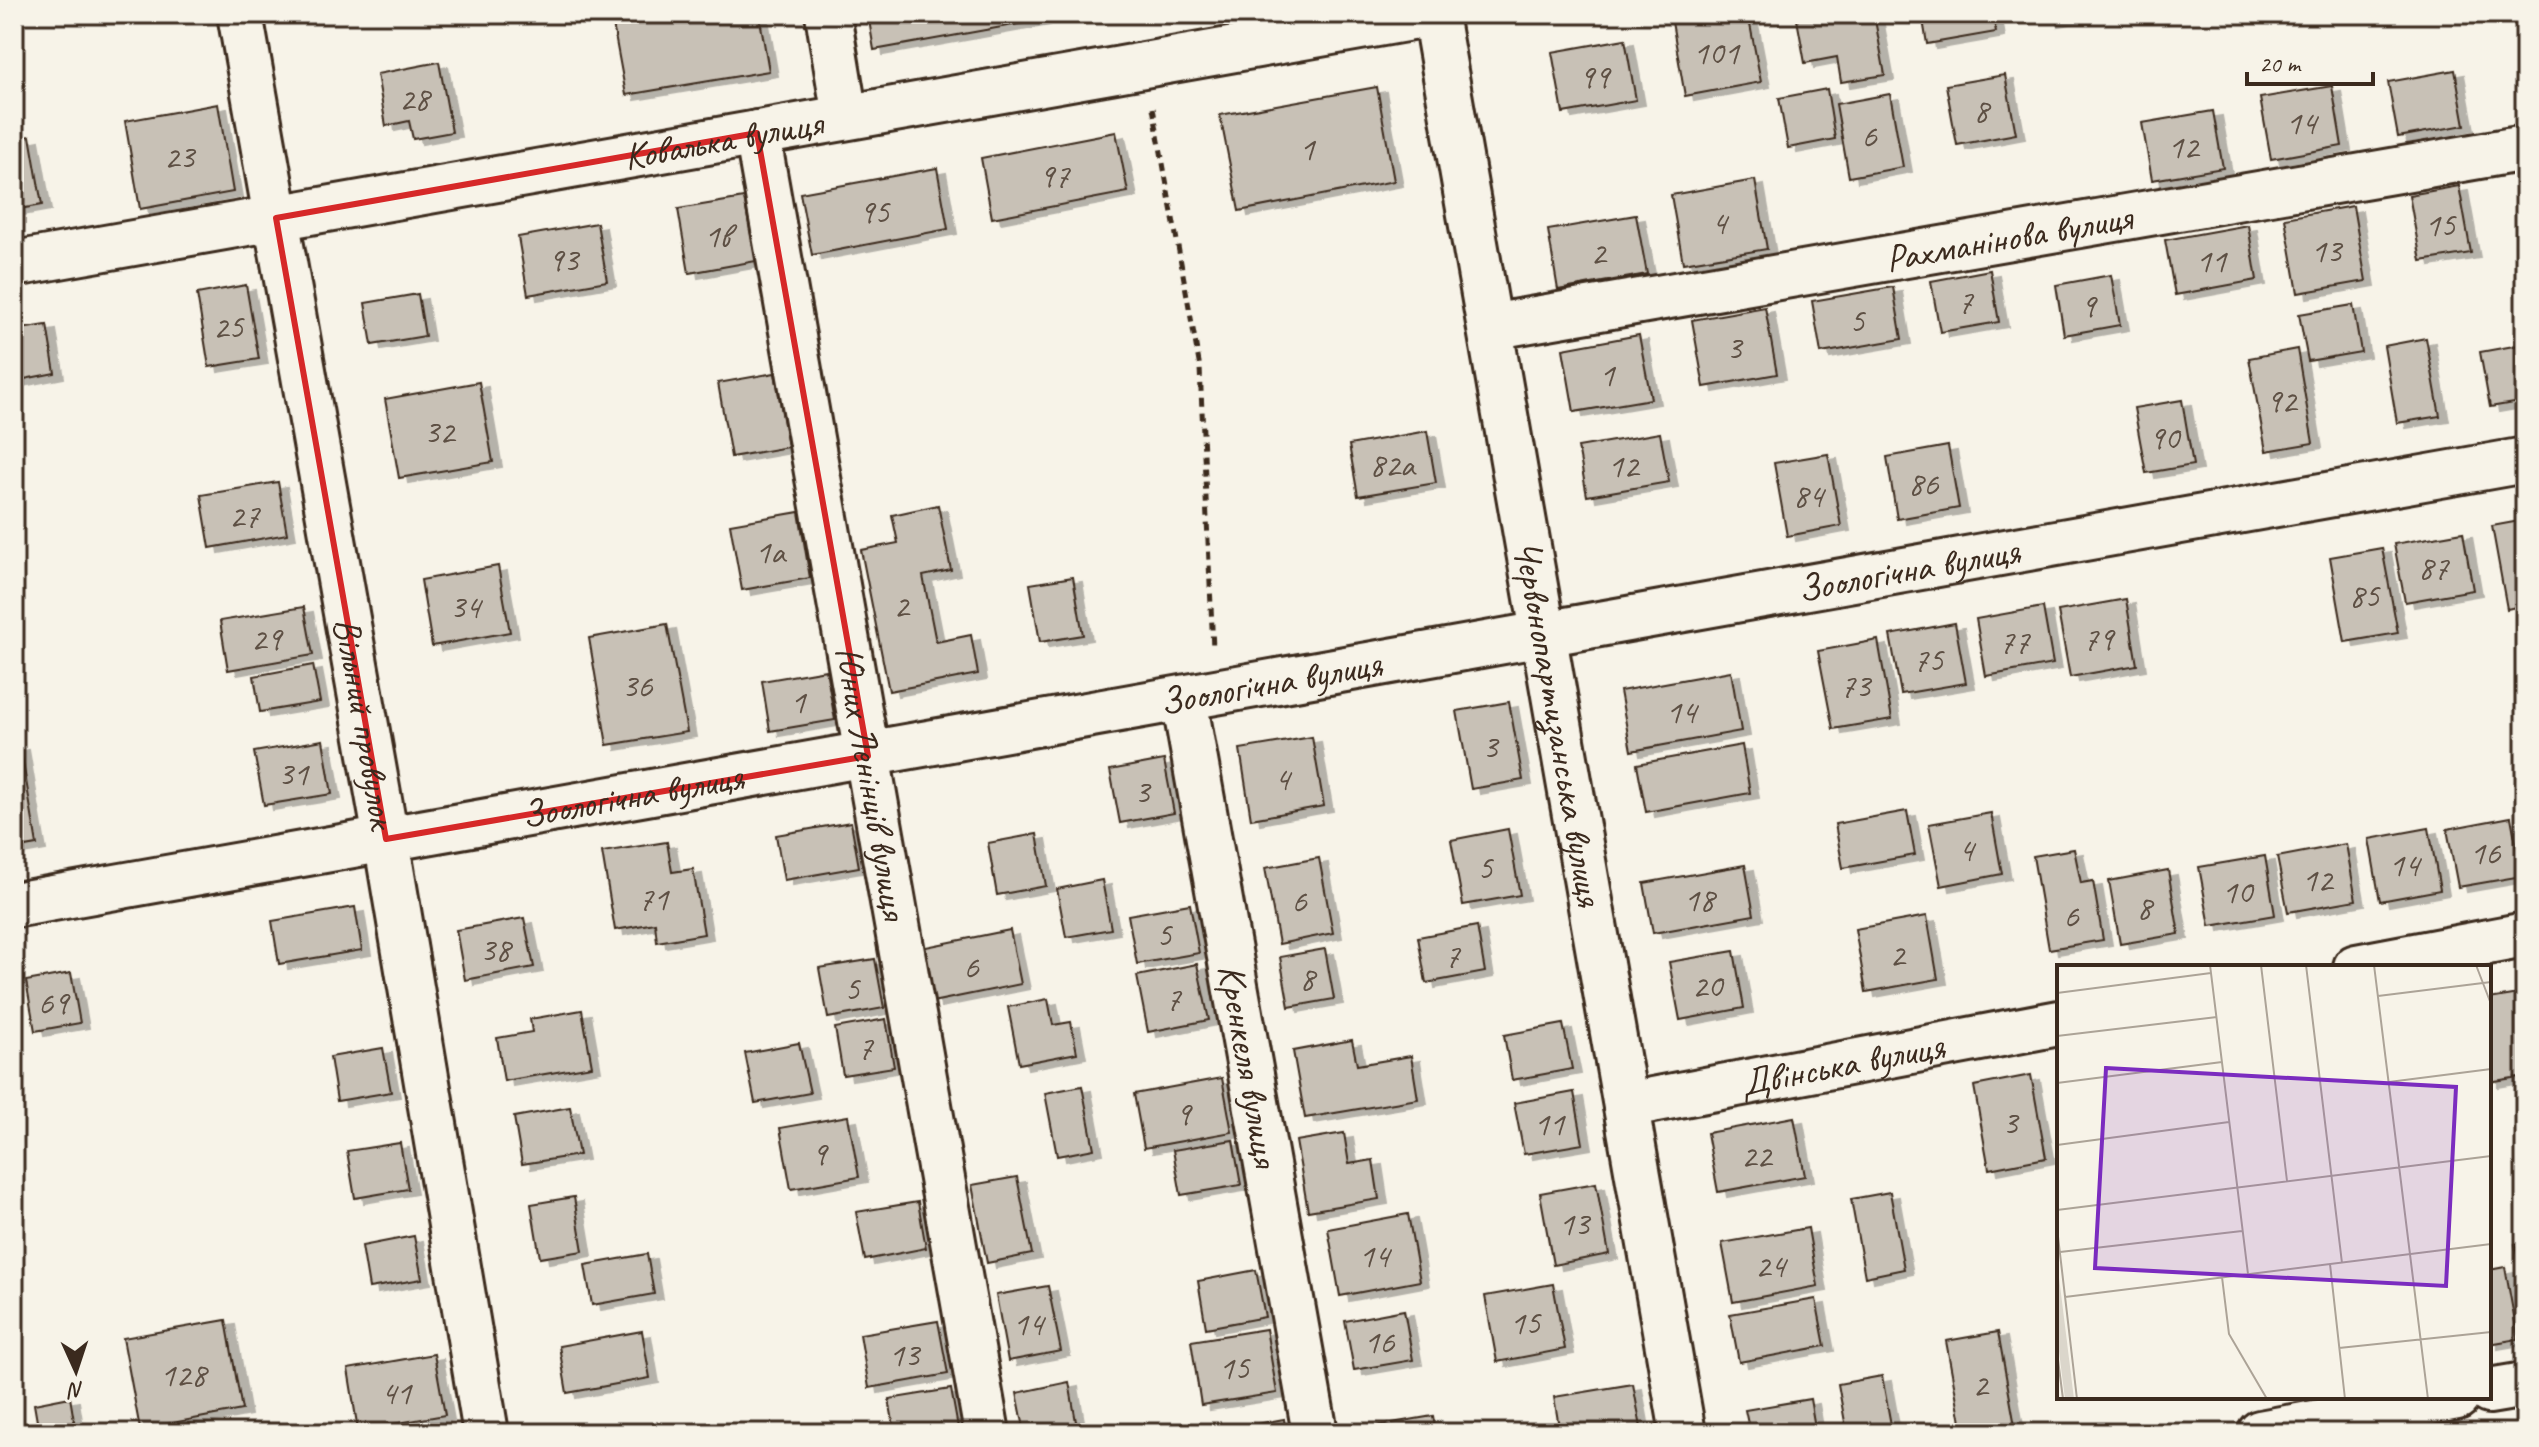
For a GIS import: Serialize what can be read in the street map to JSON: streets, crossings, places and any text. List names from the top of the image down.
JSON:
{
  "streets": {
    "street": [
      "Ковалька вулиця",
      "Рахманінова вулиця",
      "Зоологічна вулиця",
      "Вільний провулок",
      "Червонопартизанська вулиця",
      "Юних Ленінців вулиця",
      "Двінська вулиця",
      "Кренкеля вулиця"
    ]
  },
  "crossings": [
    ["Ковалька вулиця", "Вільний провулок"],
    ["Ковалька вулиця", "Червонопартизанська вулиця"],
    ["Ковалька вулиця", "Юних Ленінців вулиця"],
    ["Рахманінова вулиця", "Червонопартизанська вулиця"],
    ["Зоологічна вулиця", "Вільний провулок"],
    ["Зоологічна вулиця", "Червонопартизанська вулиця"],
    ["Зоологічна вулиця", "Юних Ленінців вулиця"],
    ["Зоологічна вулиця", "Кренкеля вулиця"],
    ["Червонопартизанська вулиця", "Двінська вулиця"]
  ],
  "house_numbers": [
    "101",
    "99",
    "28",
    "8",
    "14",
    "6",
    "12",
    "1",
    "23",
    "97",
    "95",
    "4",
    "15",
    "1в",
    "13",
    "2",
    "93",
    "11",
    "7",
    "9",
    "5",
    "25",
    "3",
    "1",
    "92",
    "32",
    "90",
    "82а",
    "12",
    "86",
    "84",
    "27",
    "1а",
    "87",
    "85",
    "2",
    "34",
    "29",
    "79",
    "77",
    "75",
    "36",
    "73",
    "1",
    "14",
    "3",
    "31",
    "4",
    "3",
    "4",
    "16",
    "14",
    "5",
    "12",
    "10",
    "71",
    "18",
    "6",
    "8",
    "6",
    "5",
    "38",
    "2",
    "7",
    "6",
    "8",
    "20",
    "5",
    "7",
    "69",
    "7",
    "9",
    "3",
    "11",
    "9",
    "22",
    "13",
    "14",
    "24",
    "15",
    "14",
    "16",
    "13",
    "15",
    "128",
    "2",
    "41"
  ],
  "scale_bar": "20 m",
  "north": "bottom"
}
